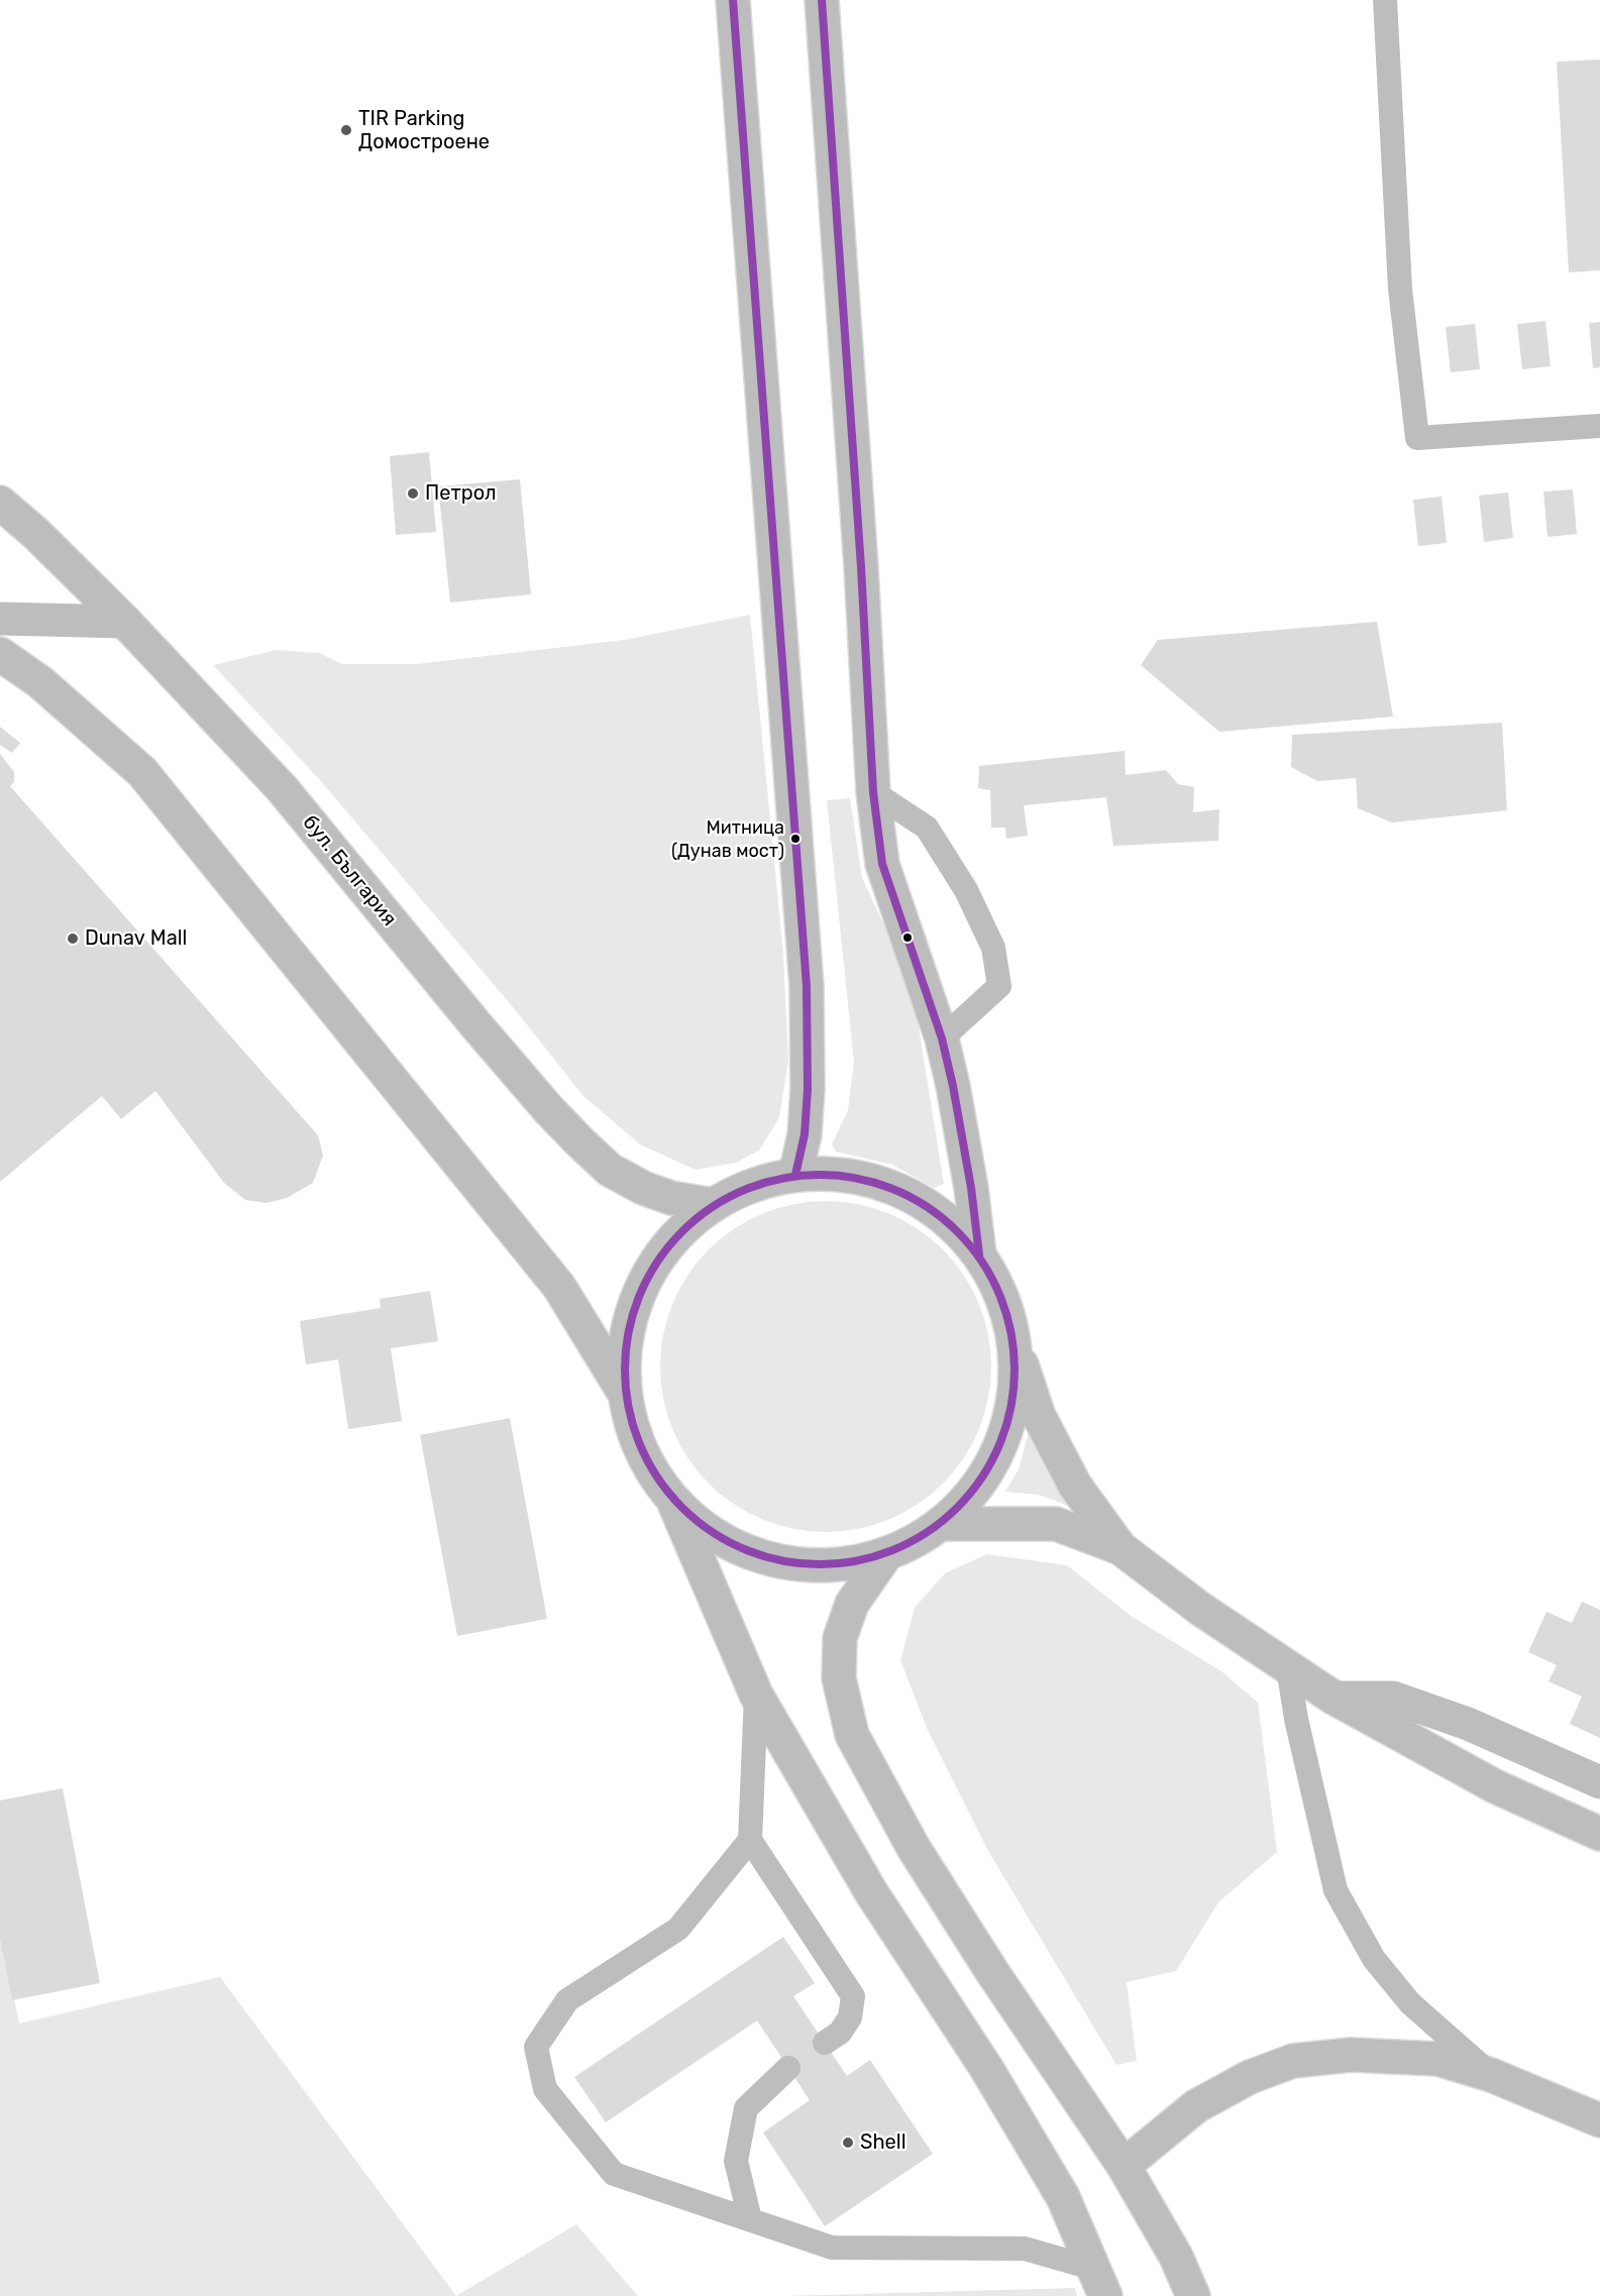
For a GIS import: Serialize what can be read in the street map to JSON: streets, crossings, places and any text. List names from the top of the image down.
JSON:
{
  "streets": {
    "main road": ["бул. България"]
  },
  "places": [
    "TIR Parking Домостроене",
    "Петрол",
    "Митница (Дунав мост)",
    "Dunav Mall",
    "Shell"
  ]
}
